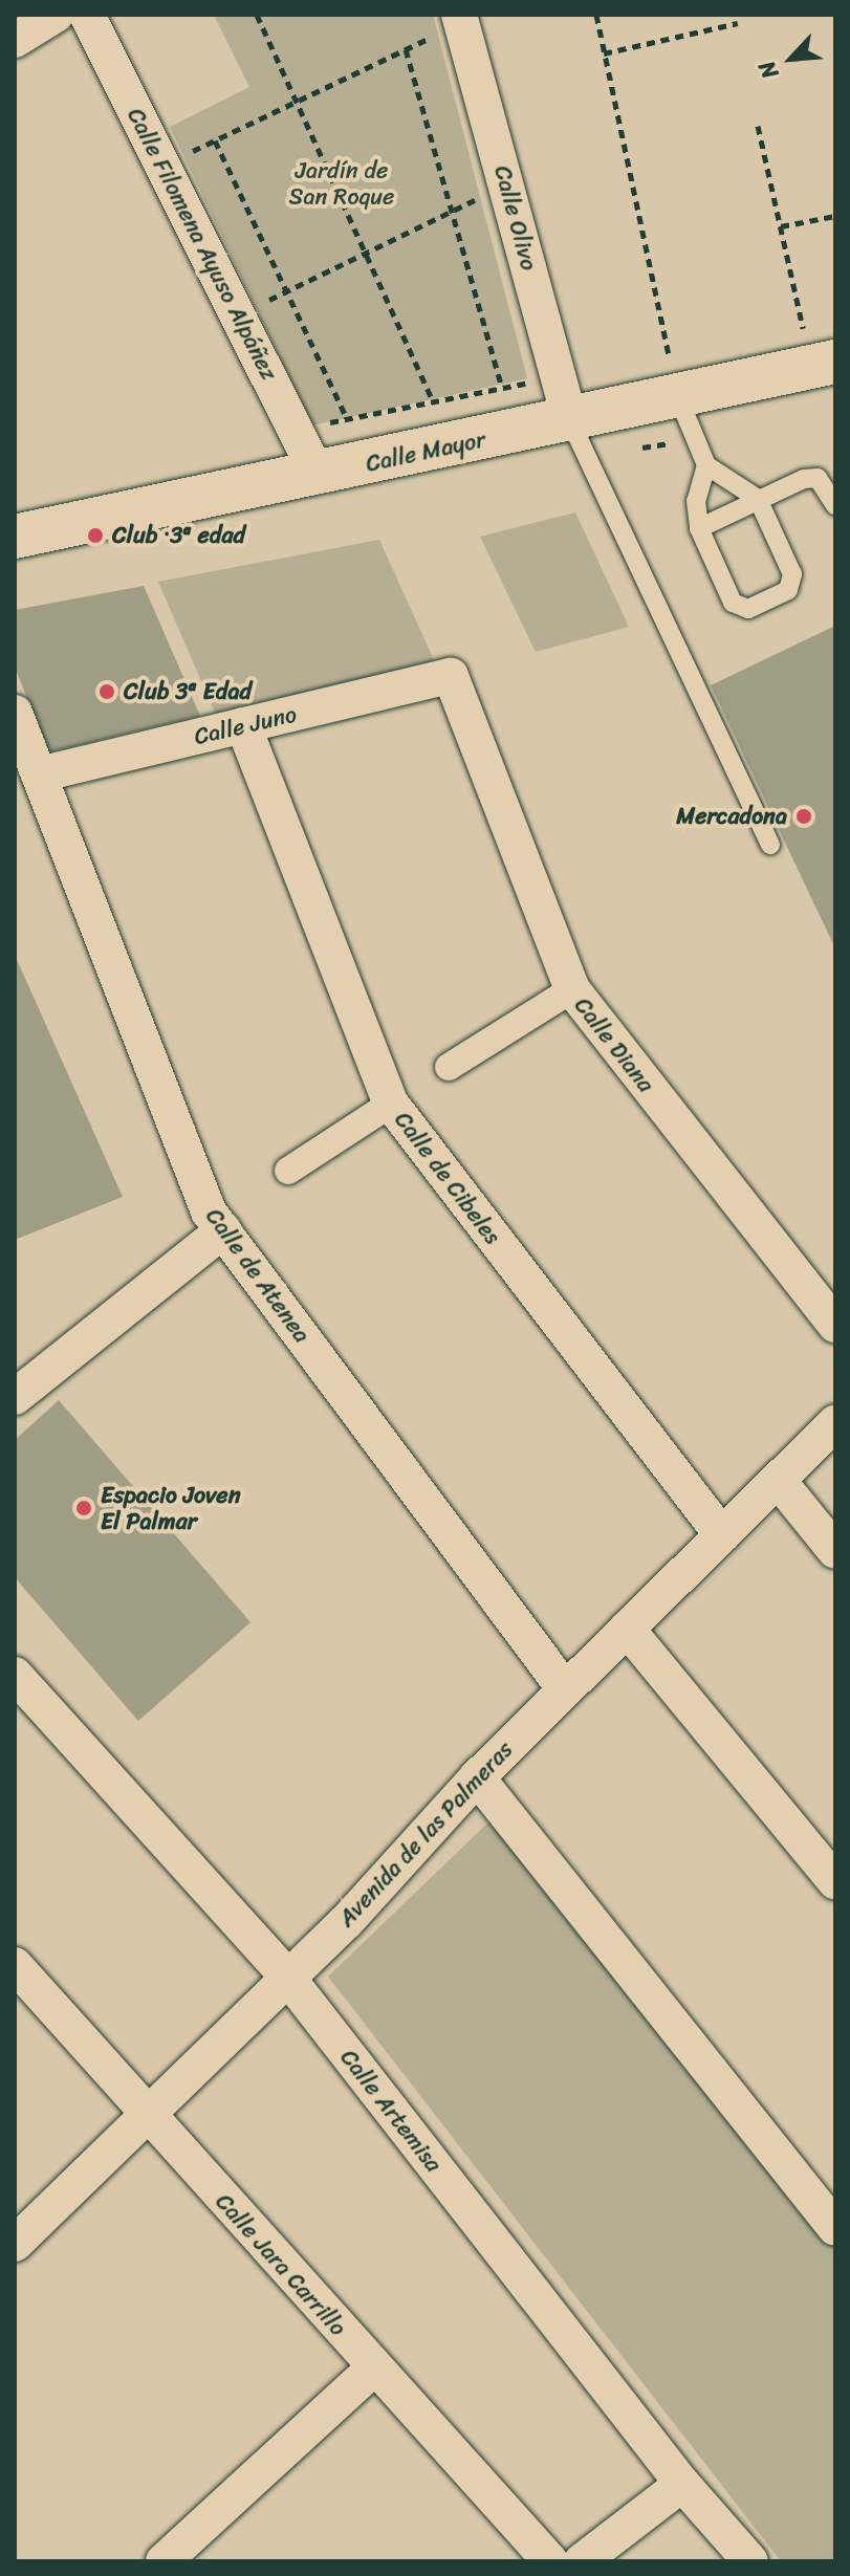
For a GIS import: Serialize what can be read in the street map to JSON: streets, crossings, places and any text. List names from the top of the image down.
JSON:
{
  "streets": {
    "street": [
      "Calle Olivo",
      "Calle Filomena Ayuso Alpáñez",
      "Calle Mayor",
      "Calle Juno",
      "Calle Diana",
      "Calle de Cibeles",
      "Calle de Atenea",
      "Avenida de las Palmeras",
      "Calle Artemisa",
      "Calle Jara Carrillo"
    ]
  },
  "crossings": [
    ["Calle Olivo", "Calle Mayor"],
    ["Calle Filomena Ayuso Alpáñez", "Calle Mayor"],
    ["Calle Juno", "Calle Diana"],
    ["Calle Juno", "Calle de Cibeles"],
    ["Calle Juno", "Calle de Atenea"],
    ["Calle de Cibeles", "Avenida de las Palmeras"],
    ["Calle de Atenea", "Avenida de las Palmeras"],
    ["Avenida de las Palmeras", "Calle Artemisa"],
    ["Avenida de las Palmeras", "Calle Jara Carrillo"]
  ],
  "parks": ["Jardín de San Roque"],
  "places": [
    "Club ·3ª edad",
    "Club 3ª Edad",
    "Mercadona",
    "Espacio Joven El Palmar"
  ],
  "north": "bottom left"
}
